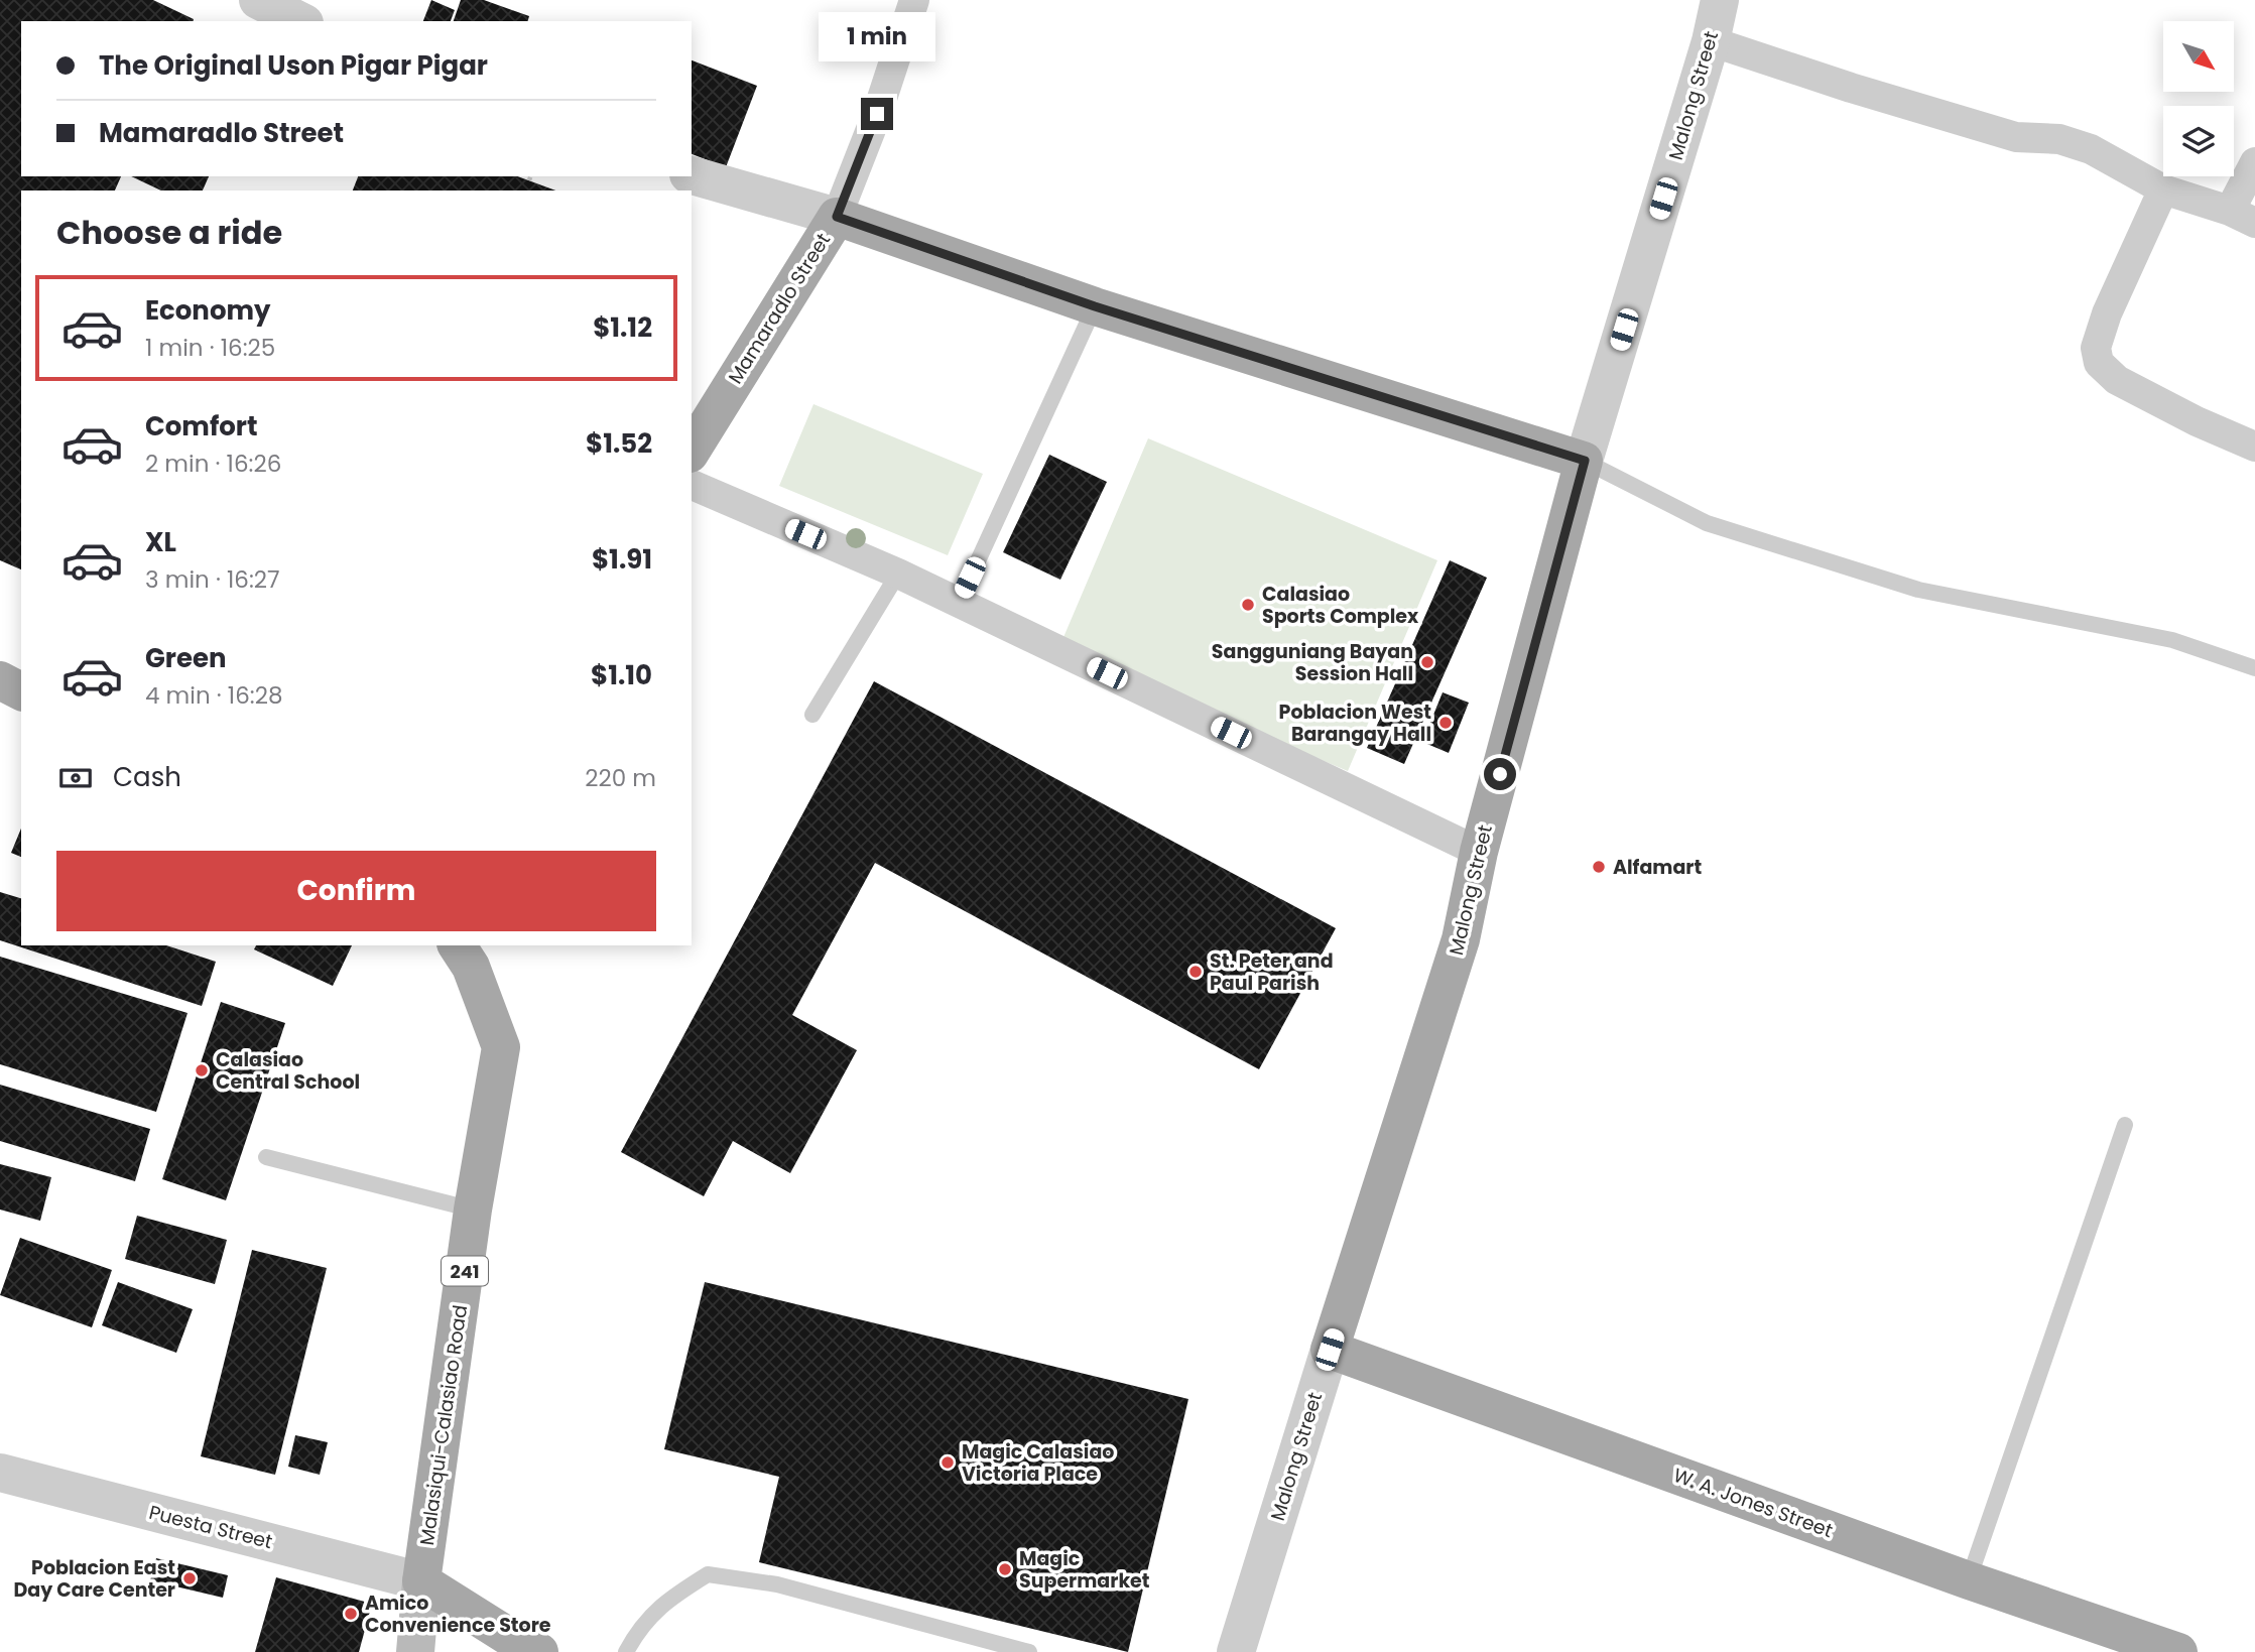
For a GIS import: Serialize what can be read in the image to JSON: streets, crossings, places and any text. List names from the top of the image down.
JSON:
{
  "streets": {
    "main road": [
      "Malong Street",
      "Mamaradlo Street",
      "241",
      "Malasiqui-Calasiao Road",
      "W. A. Jones Street"
    ],
    "street": ["Puesta Street"]
  },
  "crossings": [
    ["Malong Street", "W. A. Jones Street"],
    ["Malasiqui-Calasiao Road", "Puesta Street"]
  ],
  "places": [
    "Calasiao Sports Complex",
    "Sangguniang Bayan Session Hall",
    "Poblacion West Barangay Hall",
    "Alfamart",
    "St. Peter and Paul Parish",
    "Calasiao Central School",
    "Magic Calasiao Victoria Place",
    "Magic Supermarket",
    "Poblacion East Day Care Center",
    "Amico Convenience Store"
  ],
  "north": "bottom right",
  "page": {
    "bubble": "1 min",
    "banner": ["The Original Uson Pigar Pigar", "Mamaradlo Street"],
    "heading": "Choose a ride",
    "list": [
      {
        "name": "Economy",
        "note": "1 min · 16:25",
        "value": "$1.12"
      },
      {
        "name": "Comfort",
        "note": "2 min · 16:26",
        "value": "$1.52"
      },
      {
        "name": "XL",
        "note": "3 min · 16:27",
        "value": "$1.91"
      },
      {
        "name": "Green",
        "note": "4 min · 16:28",
        "value": "$1.10"
      }
    ],
    "pay": ["Cash", "220 m"],
    "buttons": "Confirm"
  }
}
